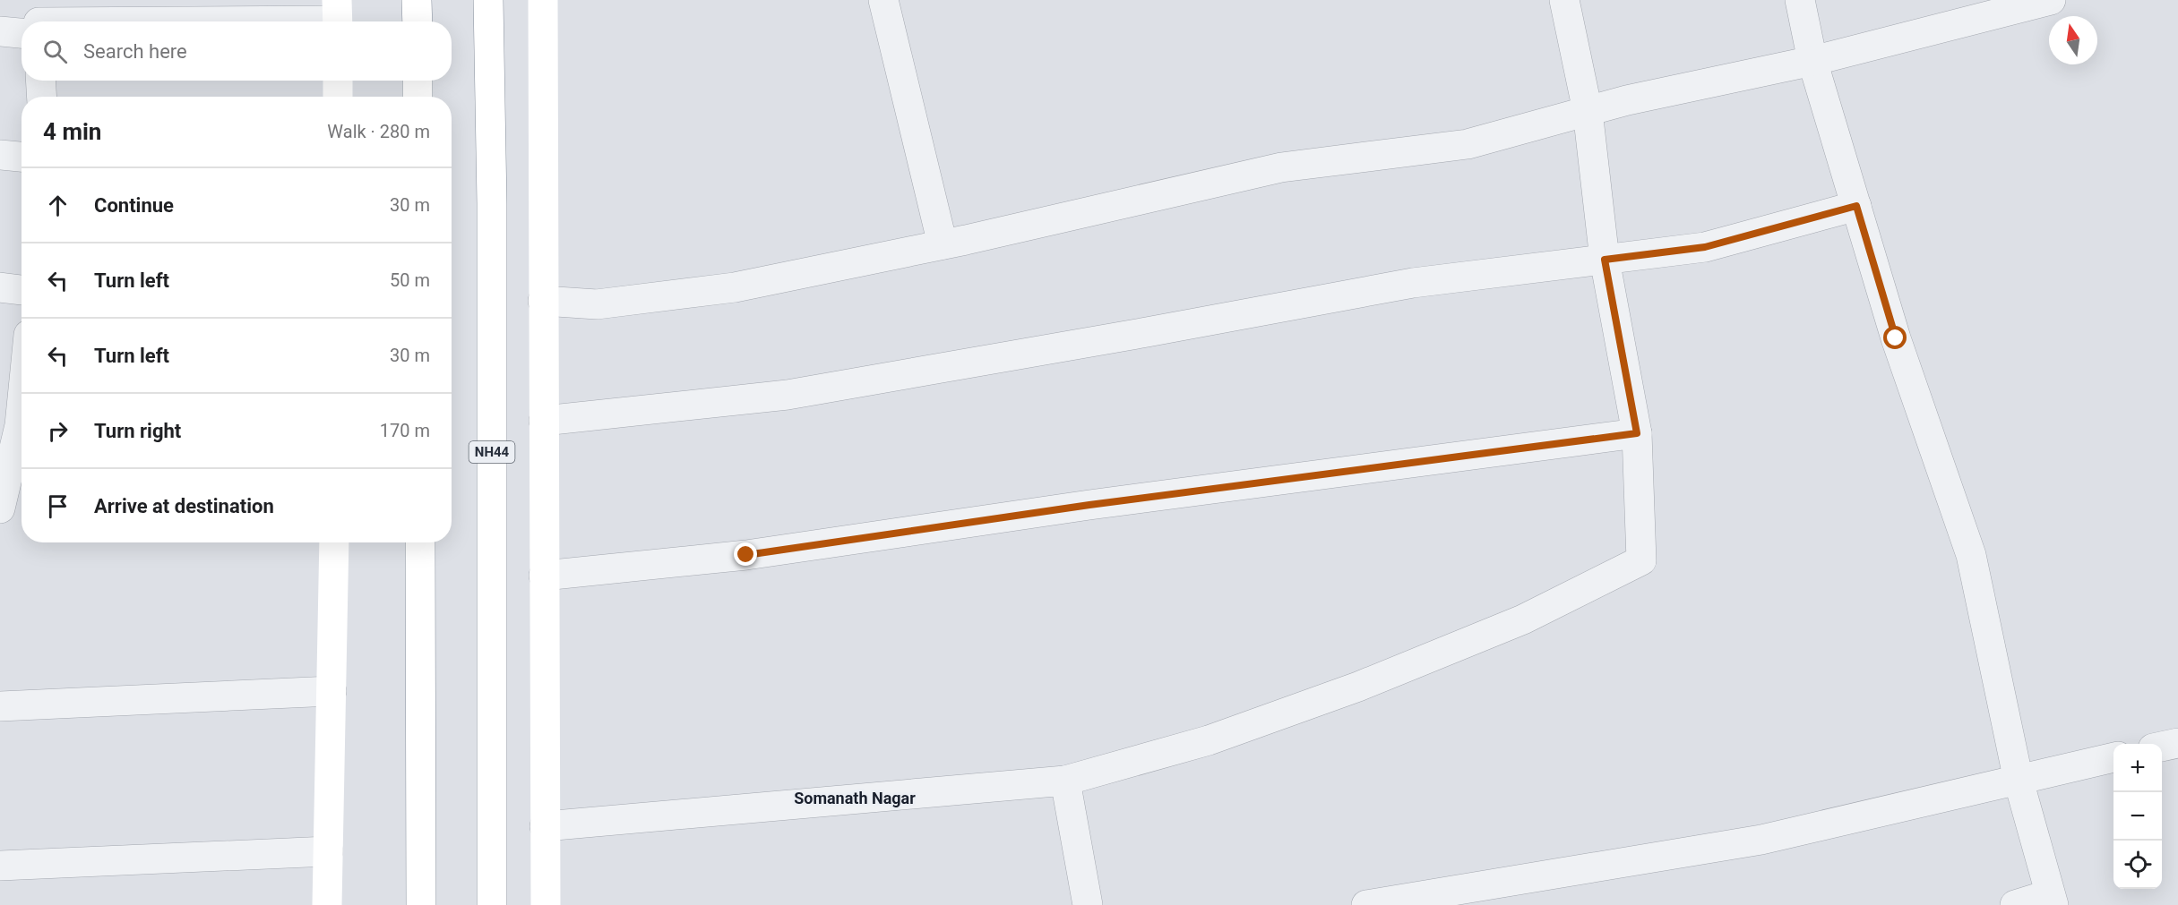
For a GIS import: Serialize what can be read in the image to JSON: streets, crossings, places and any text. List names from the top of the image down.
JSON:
{
  "streets": {
    "main road": ["NH44"]
  },
  "districts": ["Somanath Nagar"],
  "north": "top",
  "page": {
    "search": "Search here",
    "heading": ["4 min", "Walk · 280 m"],
    "list": [
      ["Continue", "30 m"],
      ["Turn left", "50 m"],
      ["Turn left", "30 m"],
      ["Turn right", "170 m"],
      "Arrive at destination"
    ],
    "map_buttons": ["+", "−"]
  }
}
